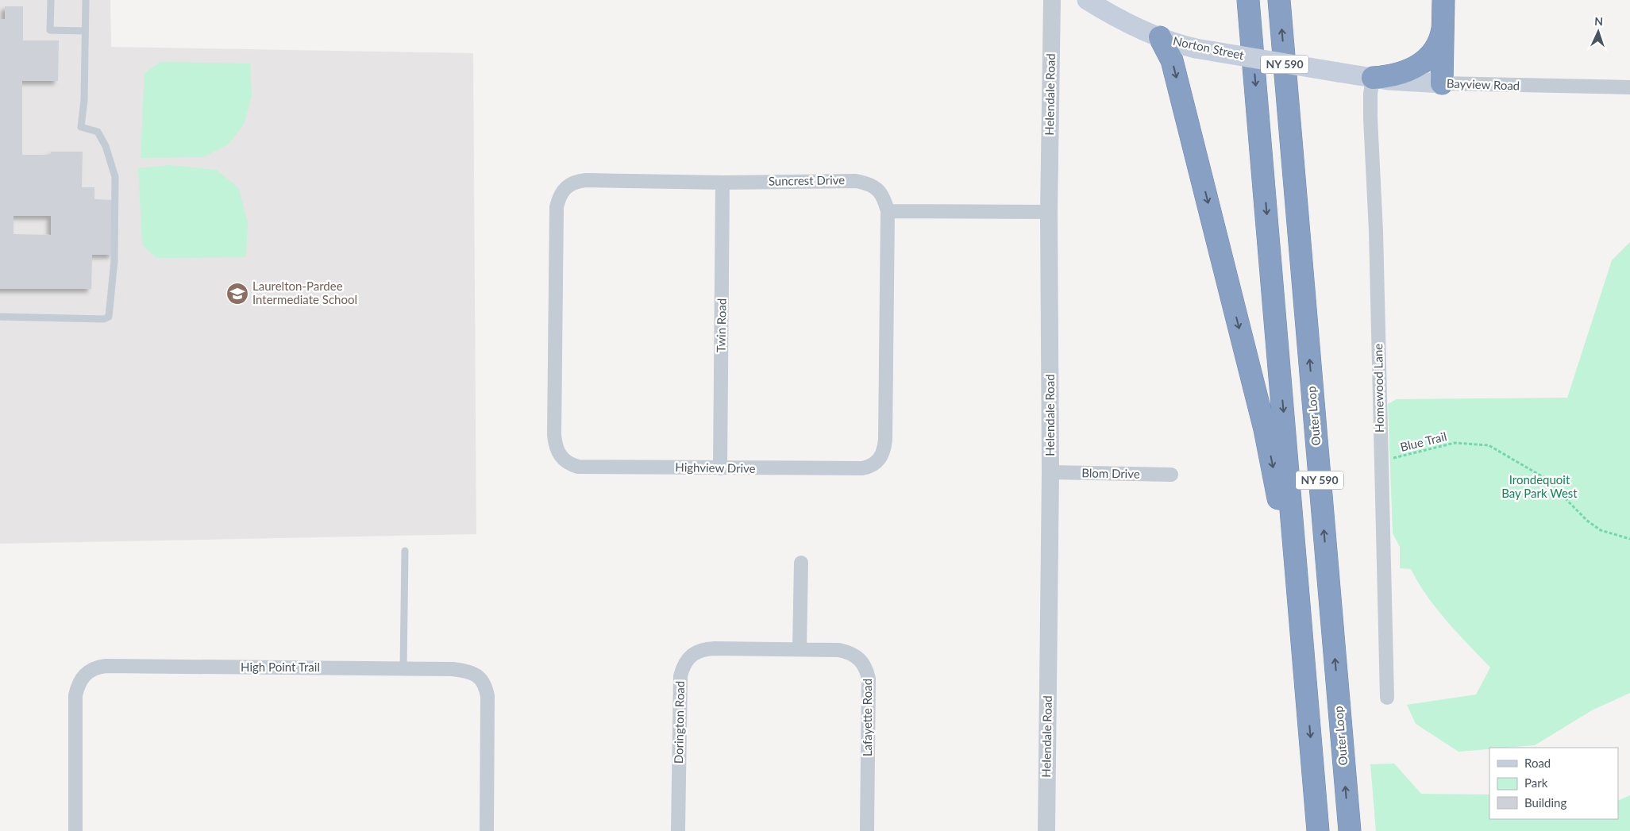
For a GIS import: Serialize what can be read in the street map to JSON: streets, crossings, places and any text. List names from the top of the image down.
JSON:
{
  "streets": {
    "highway": ["NY 590", "Outer Loop"],
    "main road": ["Norton Street", "Bayview Road"],
    "street": [
      "Helendale Road",
      "Suncrest Drive",
      "Twin Road",
      "Homewood Lane",
      "Highview Drive",
      "Blom Drive",
      "High Point Trail",
      "Lafayette Road",
      "Dorington Road"
    ],
    "path": ["Blue Trail"]
  },
  "crossings": [
    ["Norton Street", "Bayview Road"],
    ["Bayview Road", "Homewood Lane"],
    ["Helendale Road", "Blom Drive"],
    ["Suncrest Drive", "Twin Road"],
    ["Suncrest Drive", "Highview Drive"],
    ["Twin Road", "Highview Drive"],
    ["Homewood Lane", "Blue Trail"],
    ["Lafayette Road", "Dorington Road"]
  ],
  "parks": ["Irondequoit Bay Park West"],
  "places": {
    "school or university": ["Laurelton-Pardee Intermediate School"]
  },
  "legend": ["Road", "Park", "Building"],
  "north": "top"
}
